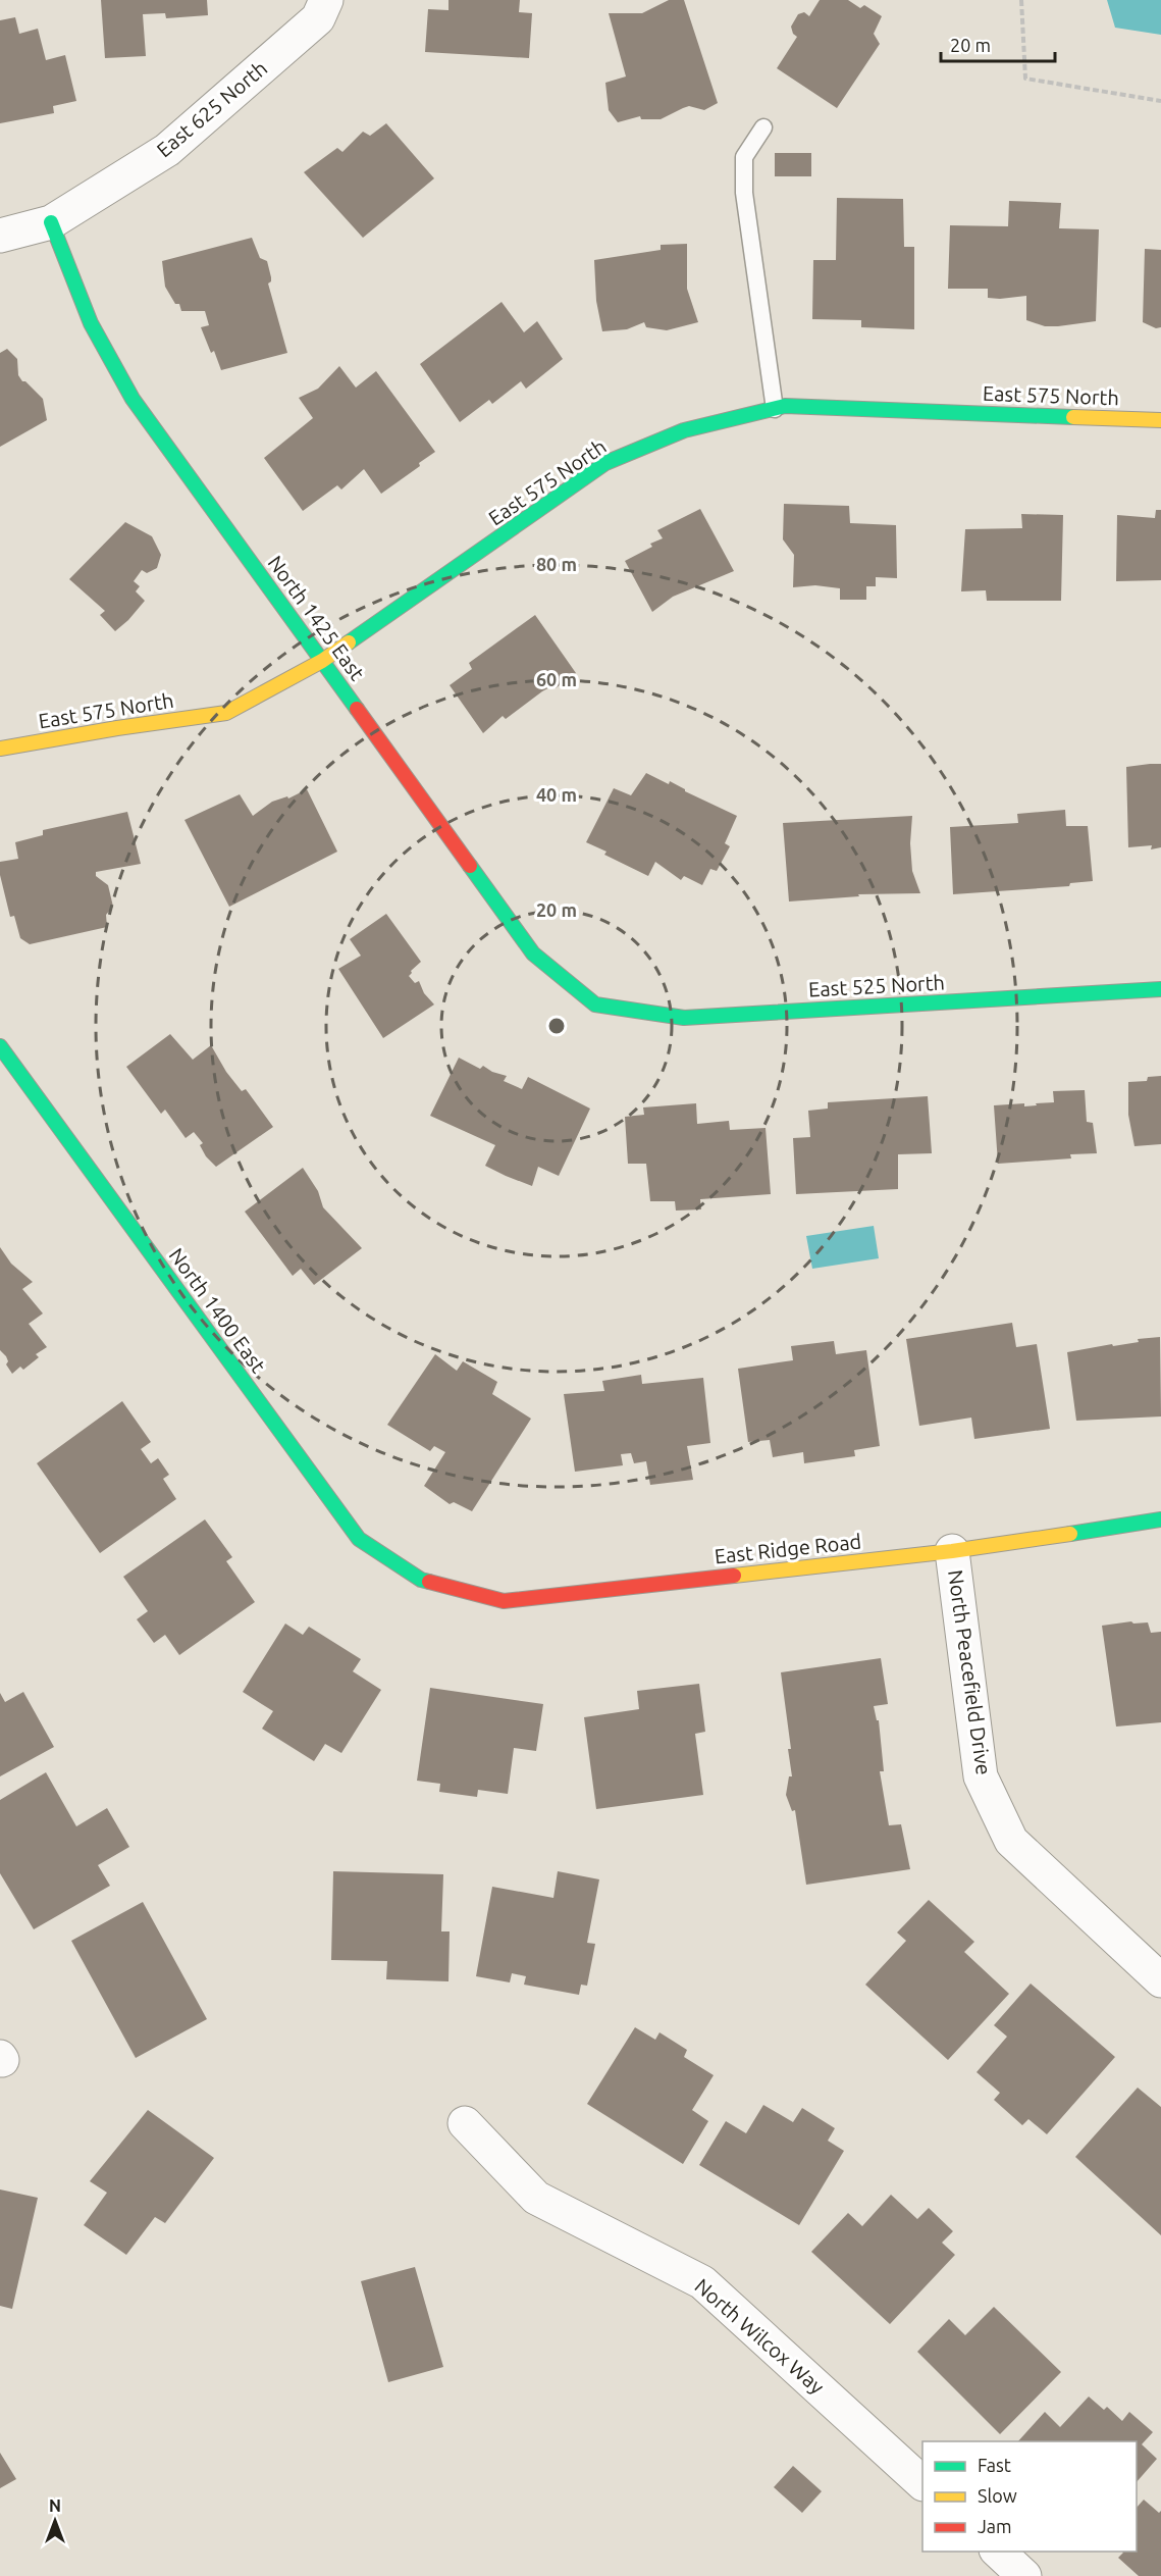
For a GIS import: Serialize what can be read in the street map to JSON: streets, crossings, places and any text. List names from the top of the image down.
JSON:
{
  "streets": {
    "street": [
      "East 625 North",
      "East 575 North",
      "North 1425 East",
      "East 525 North",
      "North 1400 East",
      "East Ridge Road",
      "North Peacefield Drive",
      "North Wilcox Way"
    ]
  },
  "crossings": [
    ["East 625 North", "North 1425 East"],
    ["East 575 North", "North 1425 East"],
    ["North 1425 East", "East 525 North"],
    ["North 1400 East", "East Ridge Road"],
    ["East Ridge Road", "North Peacefield Drive"]
  ],
  "legend": ["Fast", "Slow", "Jam"],
  "scale_bar": "20 m",
  "north": "top",
  "rings": [
    "80 m",
    "60 m",
    "40 m",
    "20 m"
  ]
}
